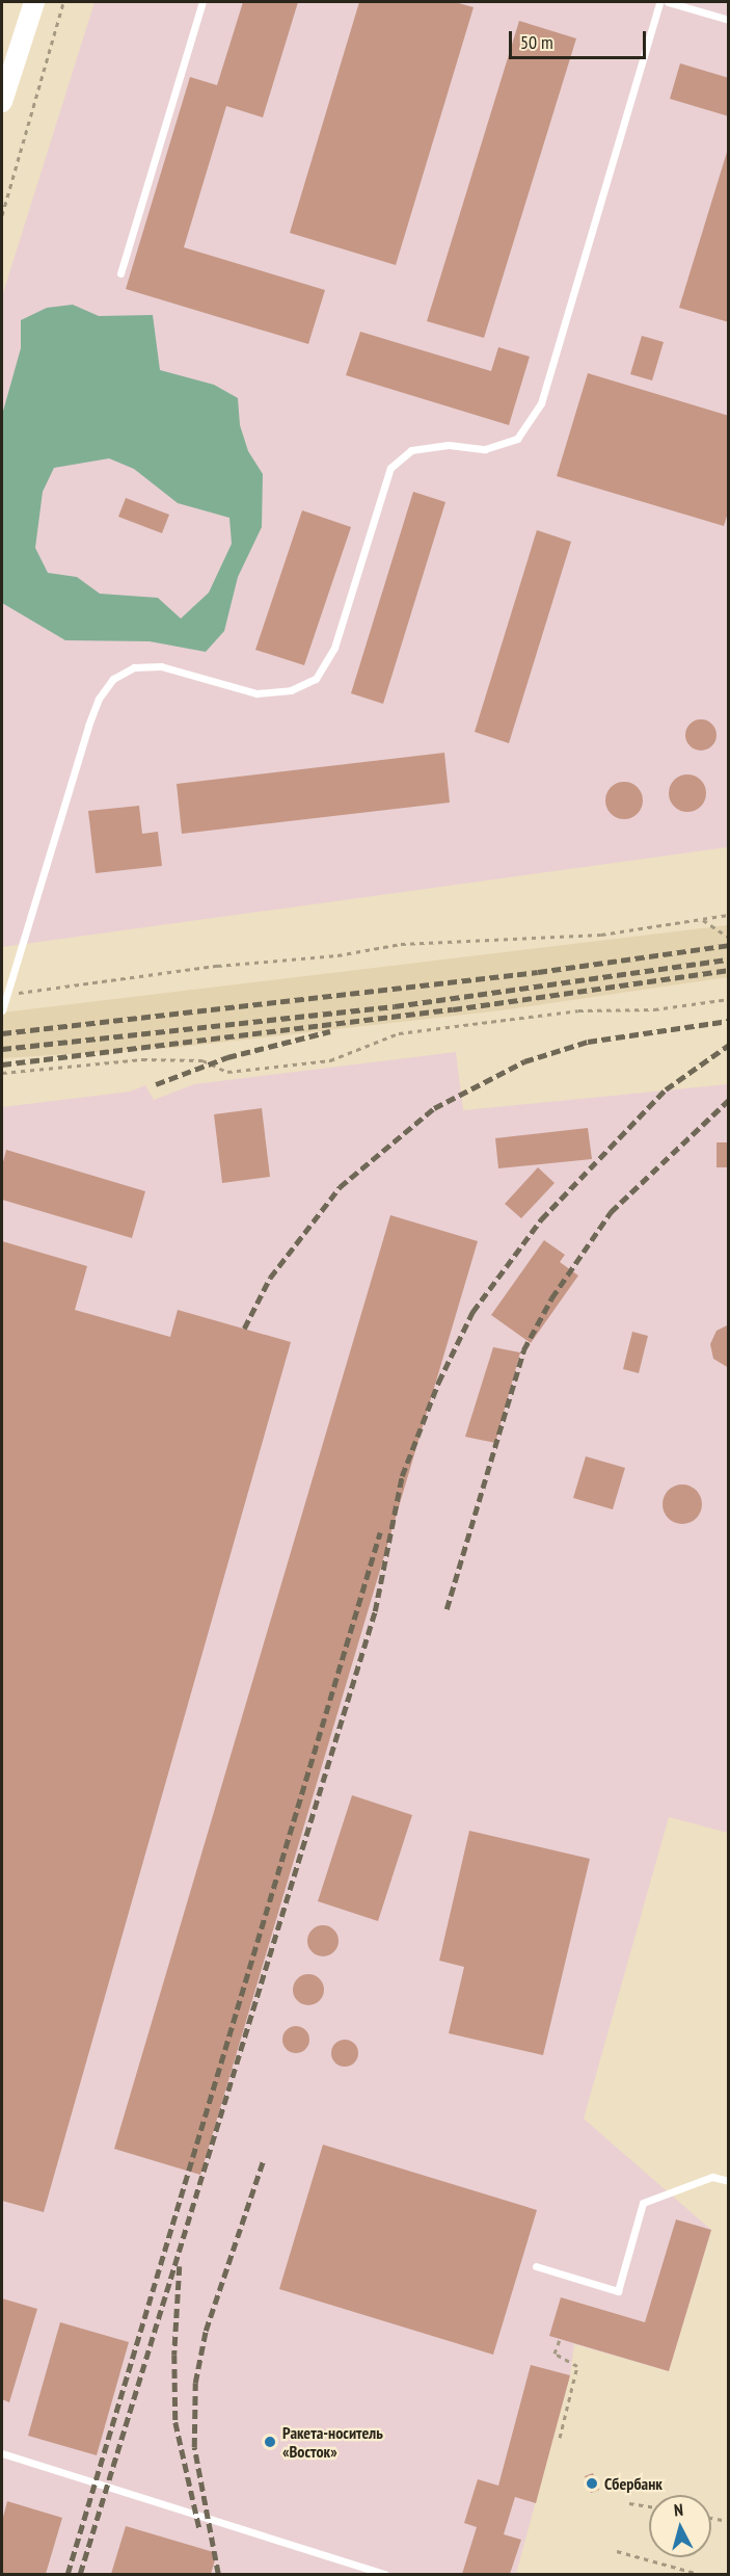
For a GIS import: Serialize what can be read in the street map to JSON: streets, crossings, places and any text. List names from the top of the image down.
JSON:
{
  "places": ["Ракета-носитель «Восток»", "Сбербанк"],
  "scale_bar": "50 m",
  "north": "top"
}
